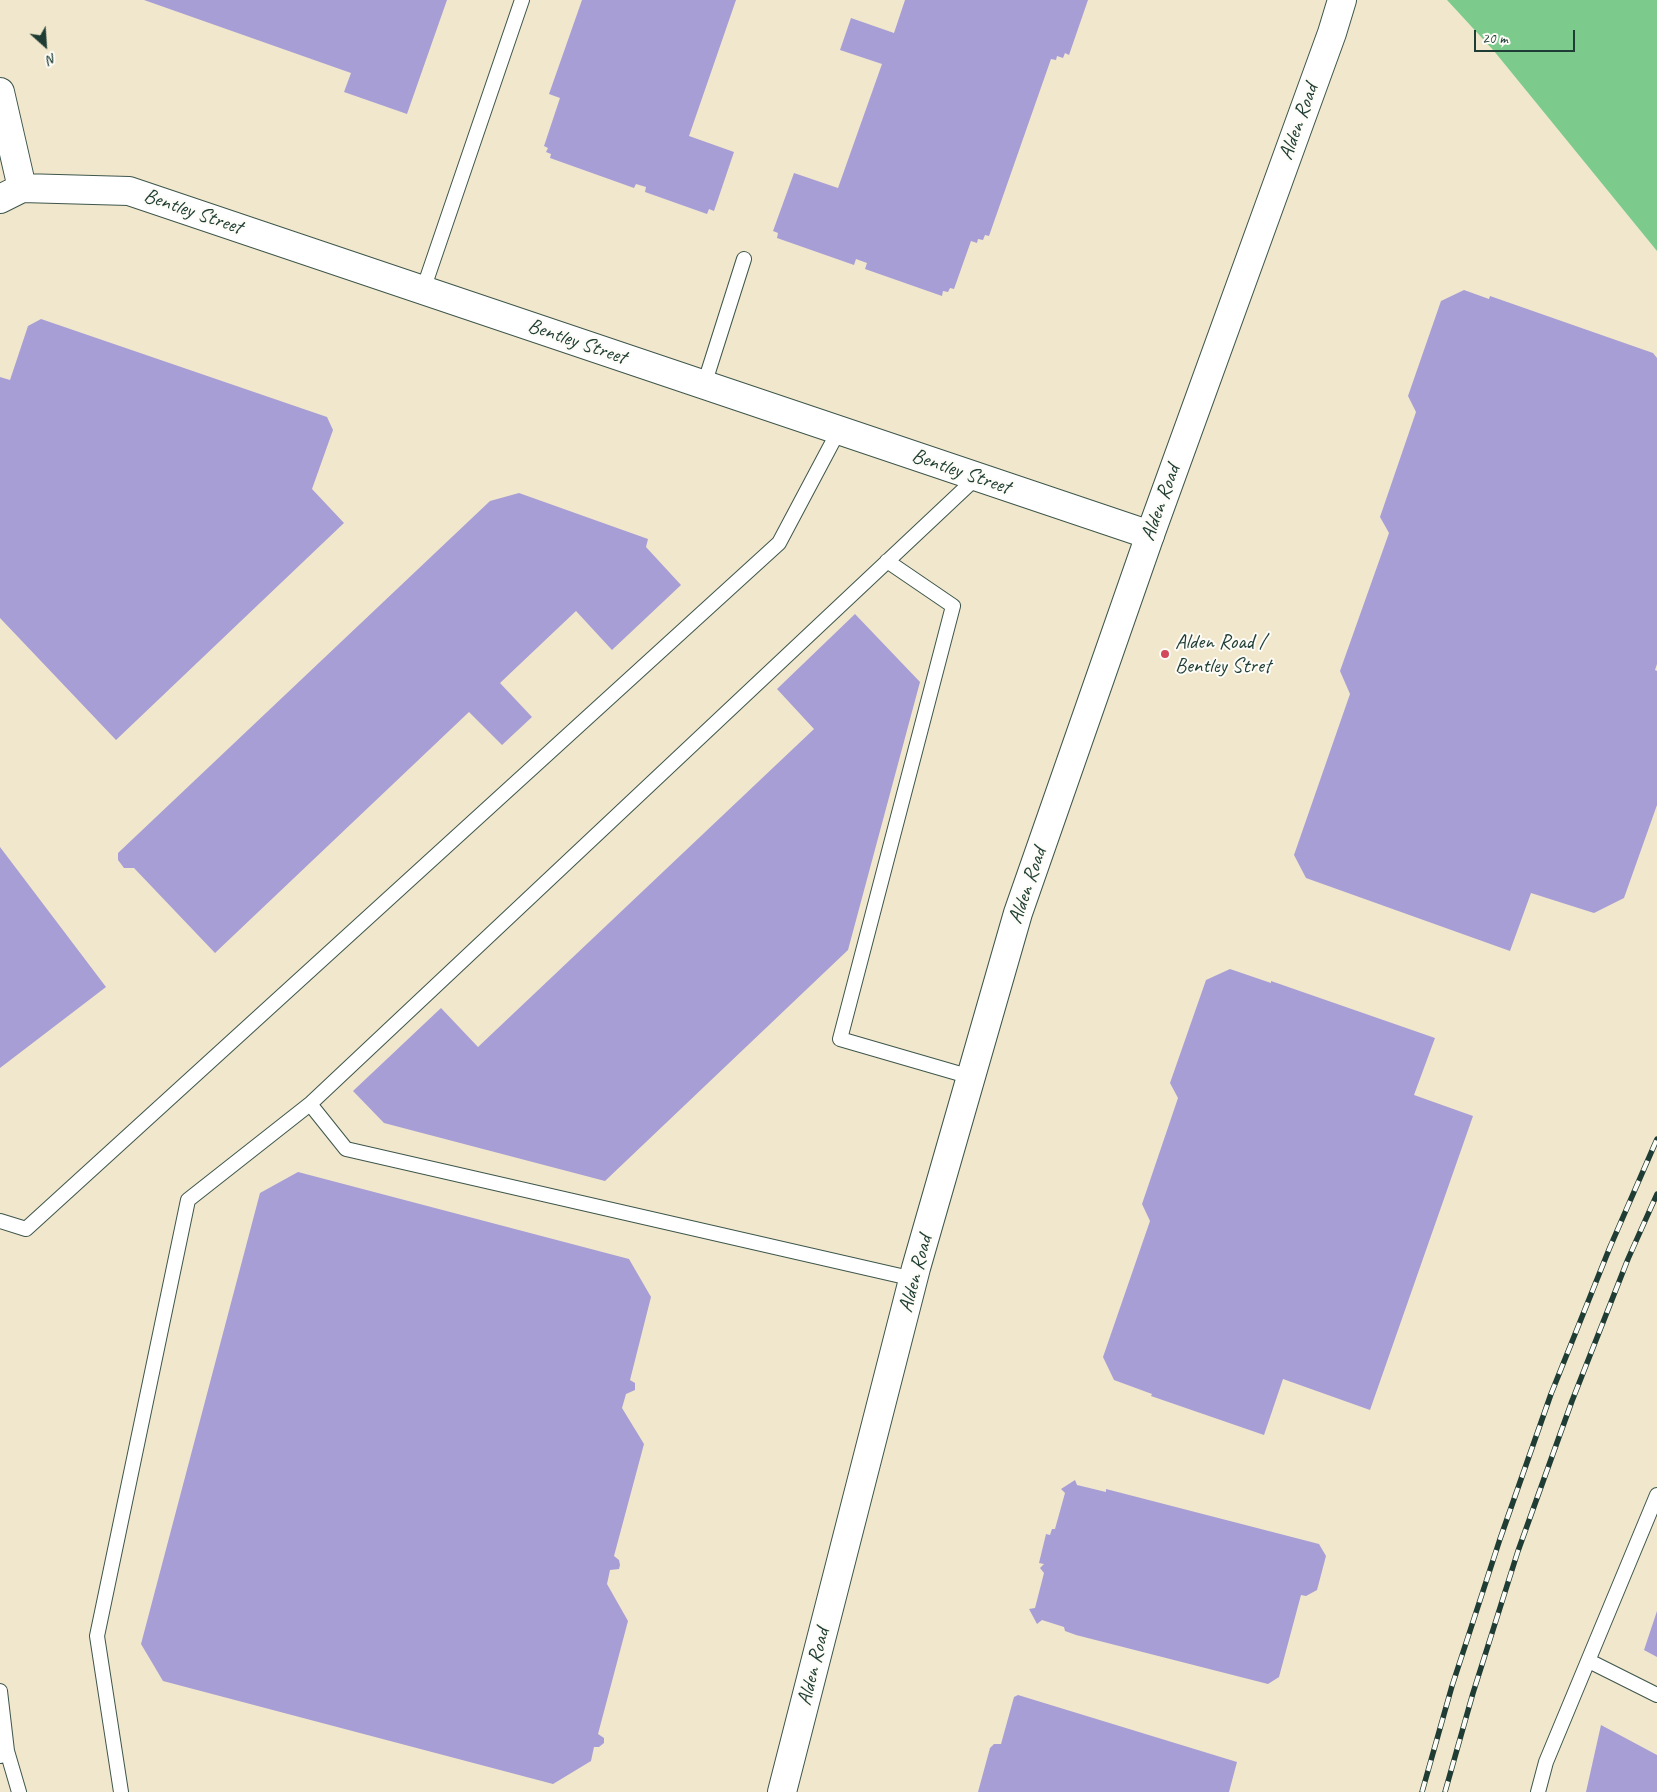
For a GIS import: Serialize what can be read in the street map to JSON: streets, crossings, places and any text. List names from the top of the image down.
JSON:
{
  "streets": {
    "main road": ["Alden Road", "Bentley Street"]
  },
  "crossings": [
    ["Alden Road", "Bentley Street"]
  ],
  "places": ["Alden Road / Bentley Stret"],
  "scale_bar": "20 m",
  "north": "bottom right"
}
